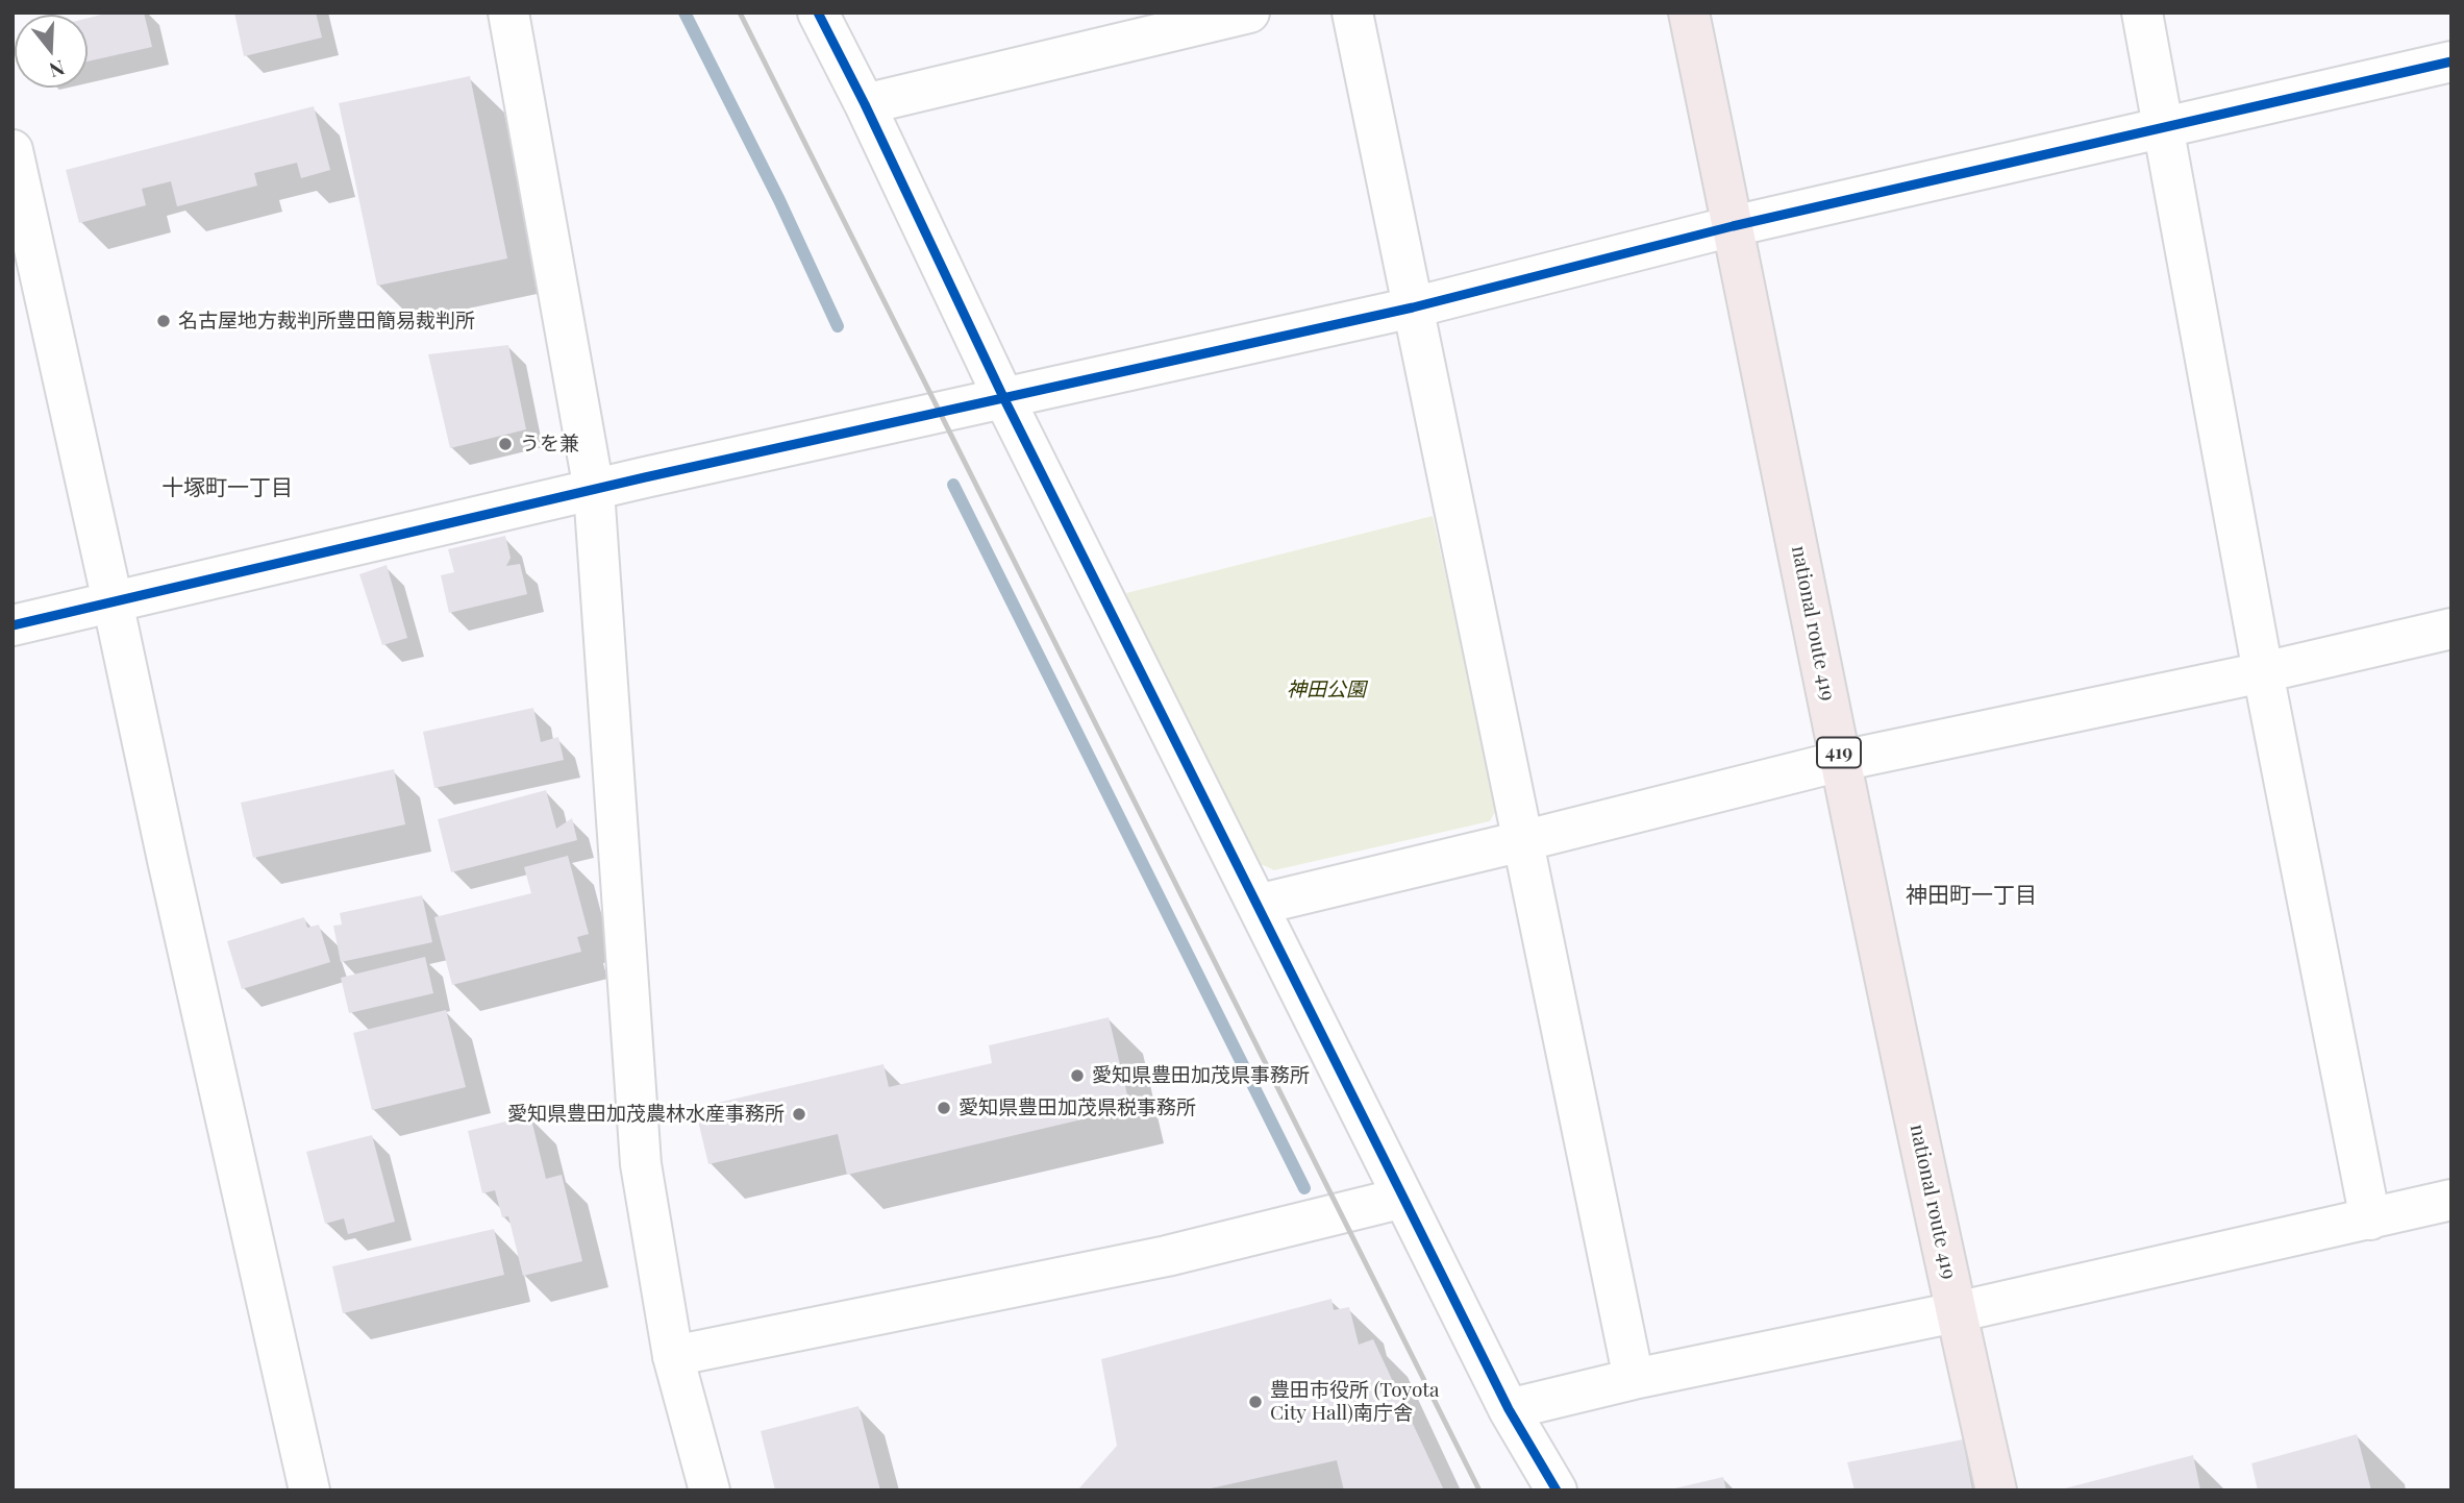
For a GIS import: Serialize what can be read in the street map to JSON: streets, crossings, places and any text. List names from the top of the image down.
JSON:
{
  "streets": {
    "highway": ["national route 419", "419"]
  },
  "districts": ["十塚町一丁目", "神田町一丁目"],
  "parks": ["神田公園"],
  "places": [
    "名古屋地方裁判所豊田簡易裁判所",
    "うを兼",
    "愛知県豊田加茂県事務所",
    "愛知県豊田加茂県税事務所",
    "愛知県豊田加茂農林水産事務所",
    "豊田市役所 (Toyota City Hall)南庁舎"
  ],
  "north": "bottom"
}
